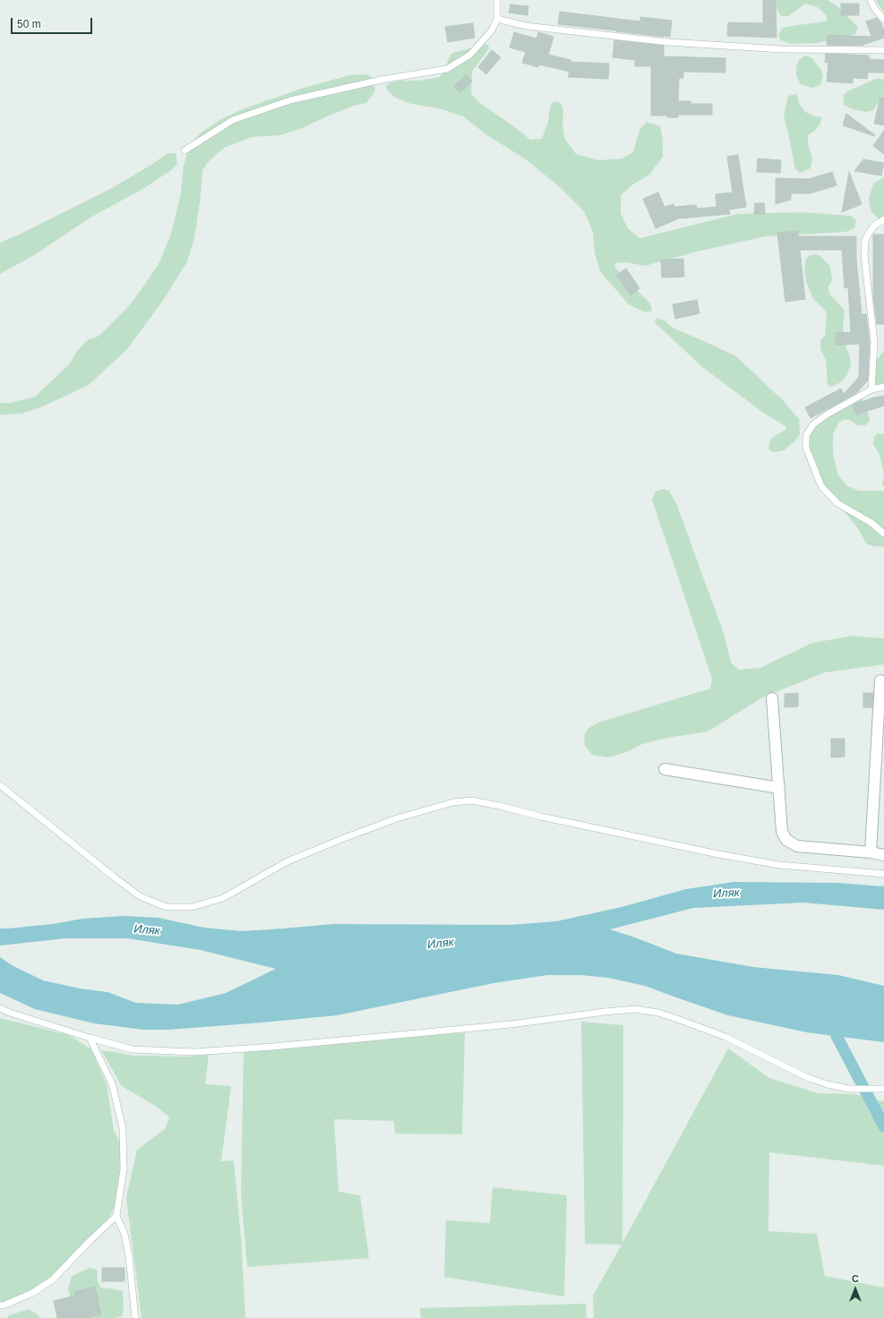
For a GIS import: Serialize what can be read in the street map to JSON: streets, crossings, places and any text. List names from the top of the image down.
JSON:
{
  "water": ["Иляк"],
  "scale_bar": "50 m",
  "north": "top"
}
